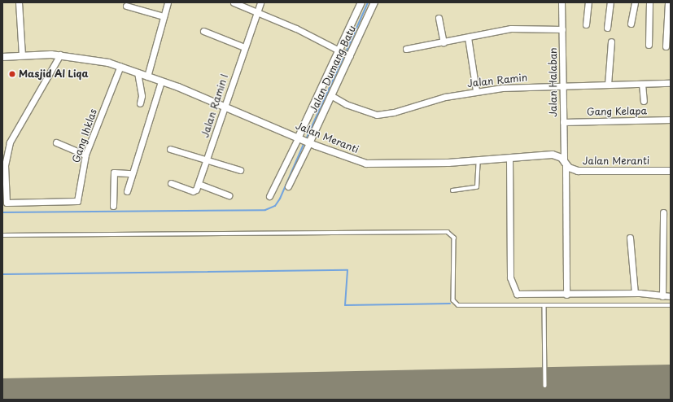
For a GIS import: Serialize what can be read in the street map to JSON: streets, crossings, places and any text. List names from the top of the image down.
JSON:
{
  "streets": {
    "street": [
      "Jalan Dumang Batu",
      "Jalan Ramin",
      "Jalan Halaban",
      "Jalan Ramin I",
      "Gang Kelapa",
      "Gang Ihklas",
      "Jalan Meranti"
    ]
  },
  "crossings": [
    ["Jalan Dumang Batu", "Jalan Ramin"],
    ["Jalan Dumang Batu", "Jalan Meranti"],
    ["Jalan Ramin", "Jalan Halaban"],
    ["Jalan Halaban", "Gang Kelapa"],
    ["Jalan Halaban", "Jalan Meranti"],
    ["Jalan Ramin I", "Jalan Meranti"],
    ["Gang Ihklas", "Jalan Meranti"]
  ],
  "places": ["Masjid Al Liqa"]
}
